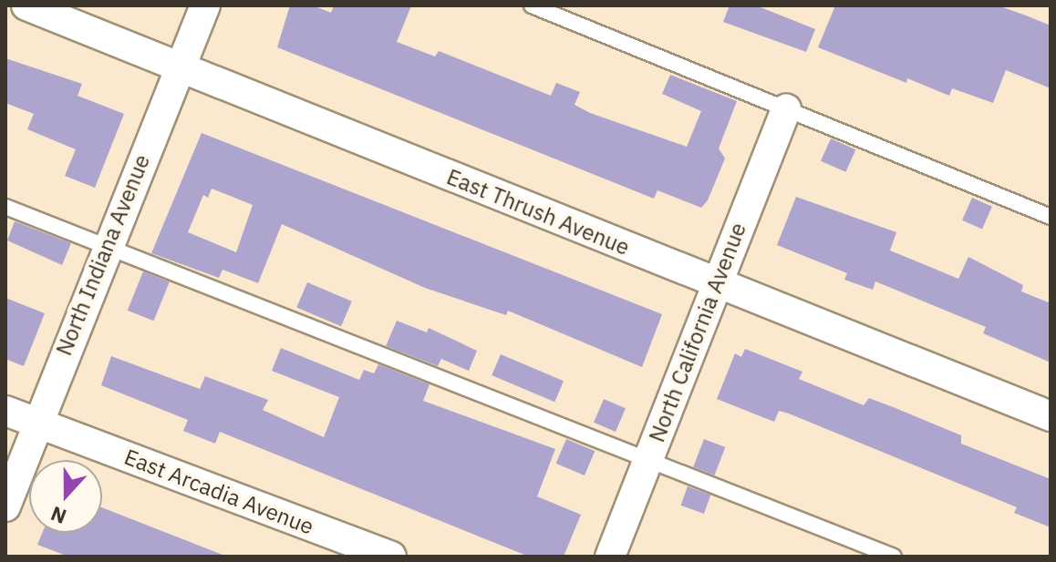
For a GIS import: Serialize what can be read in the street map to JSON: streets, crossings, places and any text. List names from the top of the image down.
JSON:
{
  "streets": {
    "street": [
      "East Thrush Avenue",
      "North Indiana Avenue",
      "North California Avenue",
      "East Arcadia Avenue"
    ]
  },
  "crossings": [
    ["East Thrush Avenue", "North Indiana Avenue"],
    ["East Thrush Avenue", "North California Avenue"],
    ["North Indiana Avenue", "East Arcadia Avenue"]
  ],
  "north": "bottom"
}
